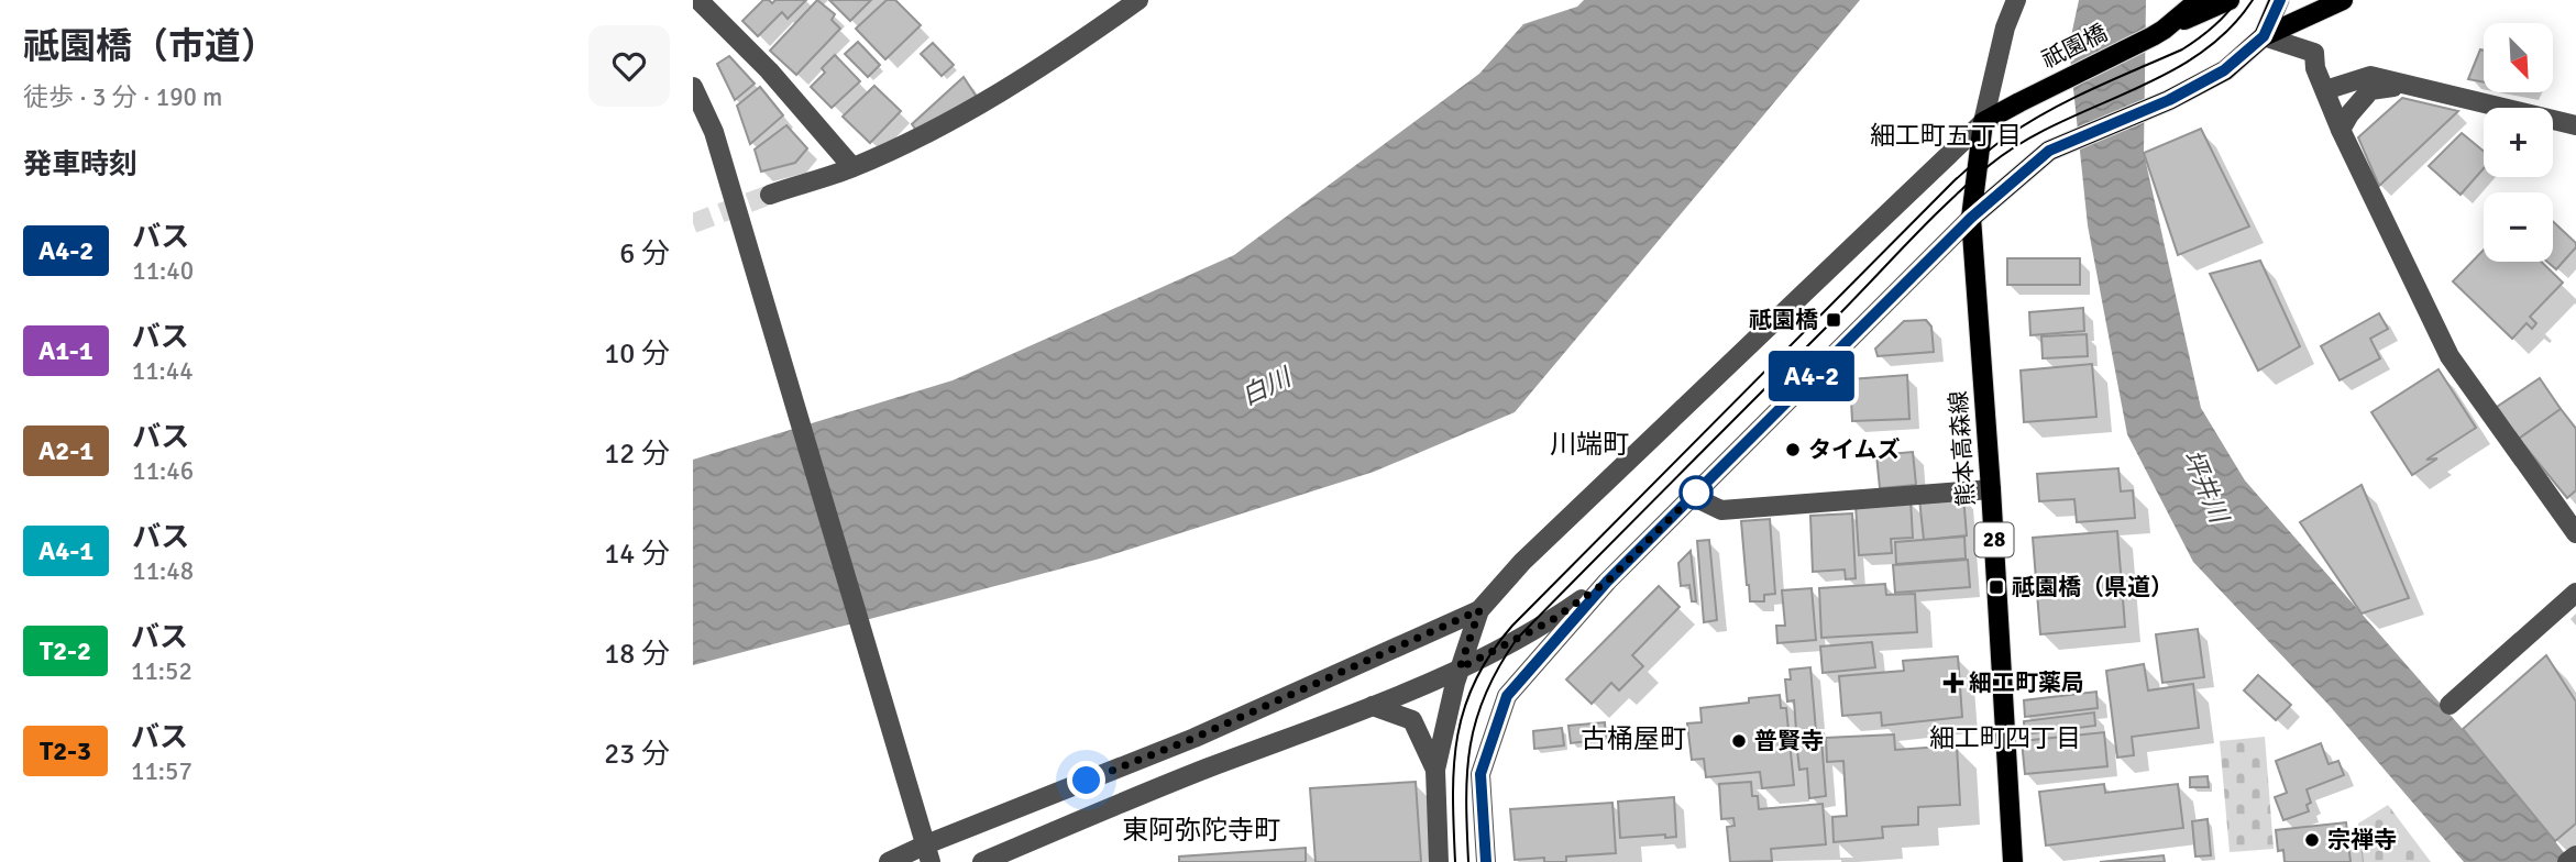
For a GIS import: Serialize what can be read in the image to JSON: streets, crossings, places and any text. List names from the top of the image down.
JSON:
{
  "streets": {
    "main road": ["祇園橋", "熊本高森線", "28"]
  },
  "crossings": [
    ["祇園橋", "熊本高森線"]
  ],
  "districts": [
    "細工町五丁目",
    "川端町",
    "細工町四丁目",
    "古桶屋町",
    "東阿弥陀寺町"
  ],
  "water": ["白川", "坪井川"],
  "places": {
    "transit": ["祗園橋", "祗園橋（県道）"],
    "other": ["タイムズ", "普賢寺", "宗禅寺"],
    "health": ["細工町薬局"]
  },
  "lines": ["bus line A4-2"],
  "north": "bottom right",
  "page": {
    "heading": [
      ["祗園橋（市道）", "徒歩 · 3 分 · 190 m"],
      "発車時刻"
    ],
    "on_map": "A4-2",
    "map_buttons": ["+", "−"],
    "list": [
      {
        "mark": "A4-2",
        "name": "バス",
        "note": "11:40",
        "value": "6 分"
      },
      {
        "mark": "A1-1",
        "name": "バス",
        "note": "11:44",
        "value": "10 分"
      },
      {
        "mark": "A2-1",
        "name": "バス",
        "note": "11:46",
        "value": "12 分"
      },
      {
        "mark": "A4-1",
        "name": "バス",
        "note": "11:48",
        "value": "14 分"
      },
      {
        "mark": "T2-2",
        "name": "バス",
        "note": "11:52",
        "value": "18 分"
      },
      {
        "mark": "T2-3",
        "name": "バス",
        "note": "11:57",
        "value": "23 分"
      }
    ]
  }
}
